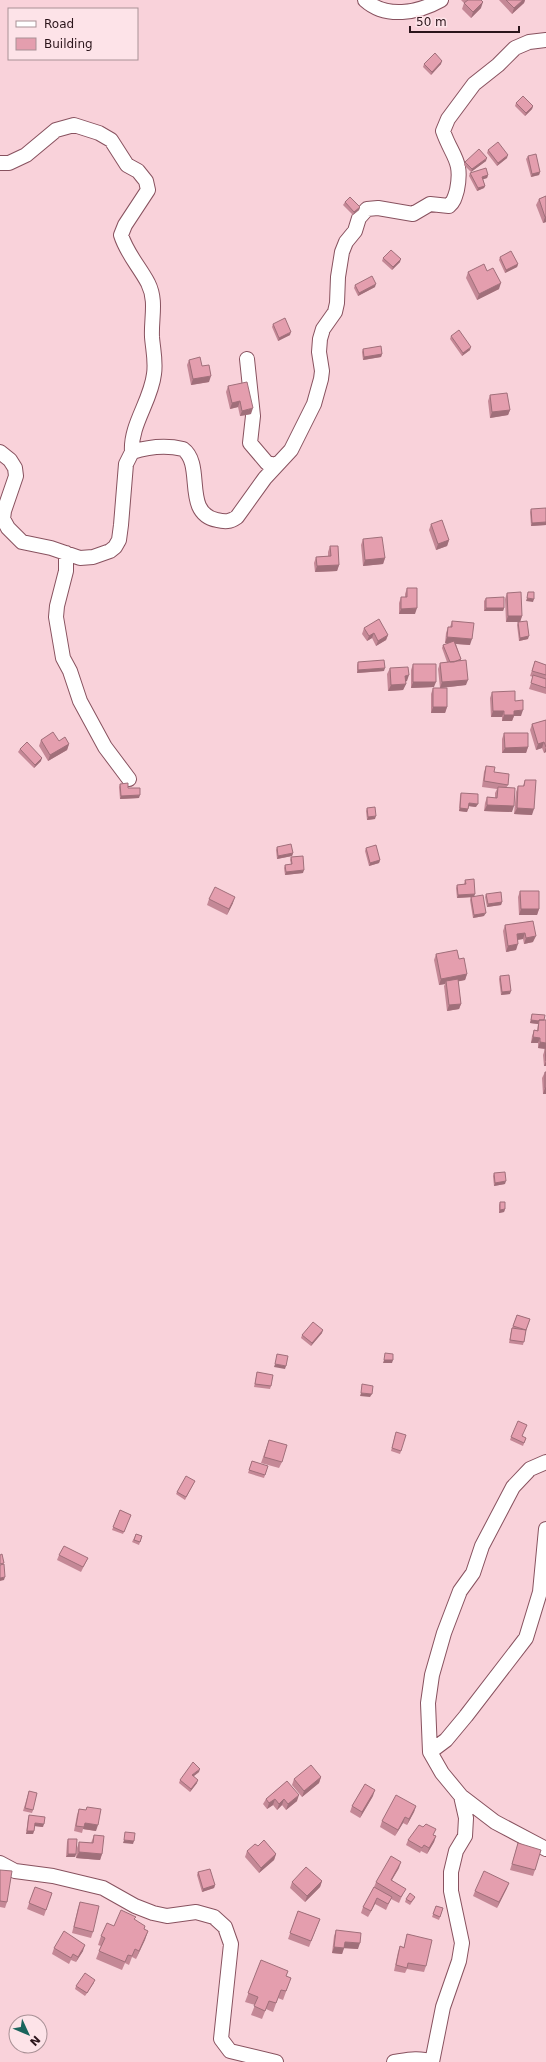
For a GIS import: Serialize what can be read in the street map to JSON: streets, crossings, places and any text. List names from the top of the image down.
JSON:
{
  "legend": ["Road", "Building"],
  "scale_bar": "50 m",
  "north": "bottom right"
}
